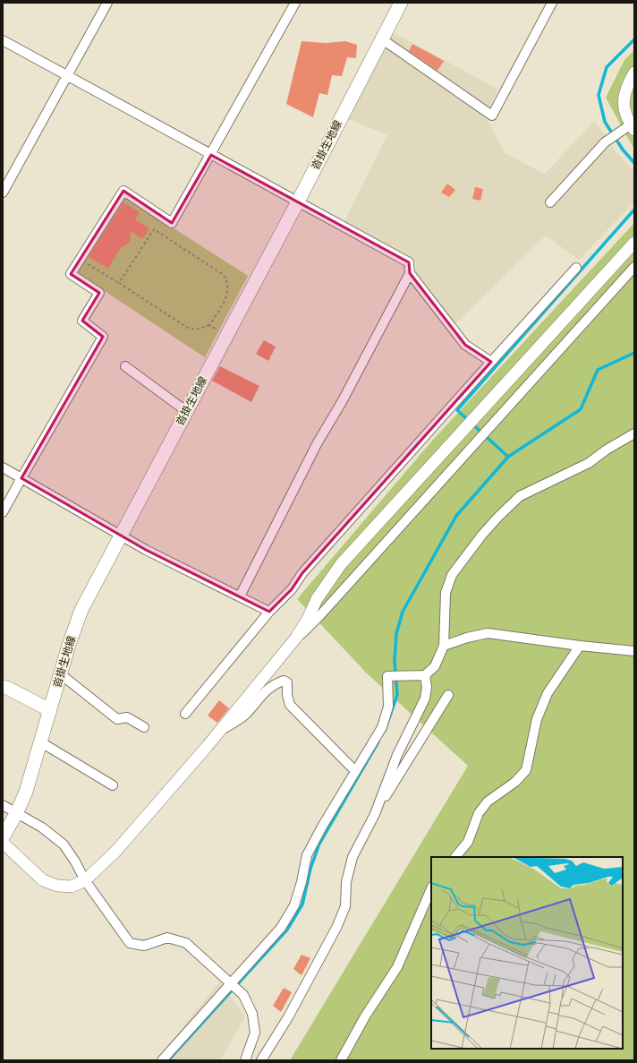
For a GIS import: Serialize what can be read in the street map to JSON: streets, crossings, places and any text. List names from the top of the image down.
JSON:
{
  "streets": {
    "main road": ["沓掛生地線"]
  }
}
